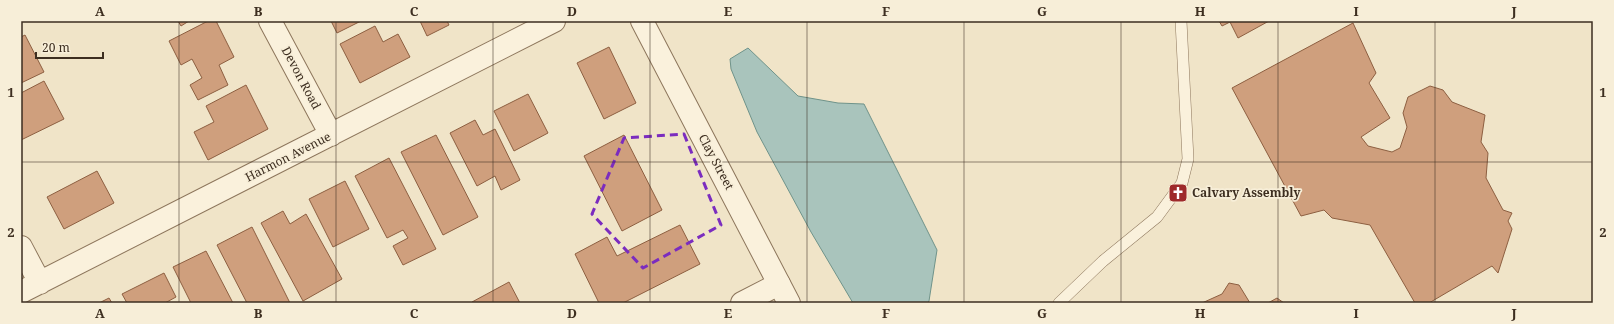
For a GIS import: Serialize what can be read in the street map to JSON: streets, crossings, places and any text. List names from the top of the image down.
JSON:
{
  "streets": {
    "street": ["Devon Road", "Harmon Avenue", "Clay Street"]
  },
  "crossings": [
    ["Devon Road", "Harmon Avenue"]
  ],
  "places": {
    "church": ["Calvary Assembly"]
  },
  "scale_bar": "20 m",
  "grid": {
    "columns": [
      "A",
      "B",
      "C",
      "D",
      "E",
      "F",
      "G",
      "H",
      "I",
      "J"
    ],
    "rows": ["1", "2"]
  }
}
